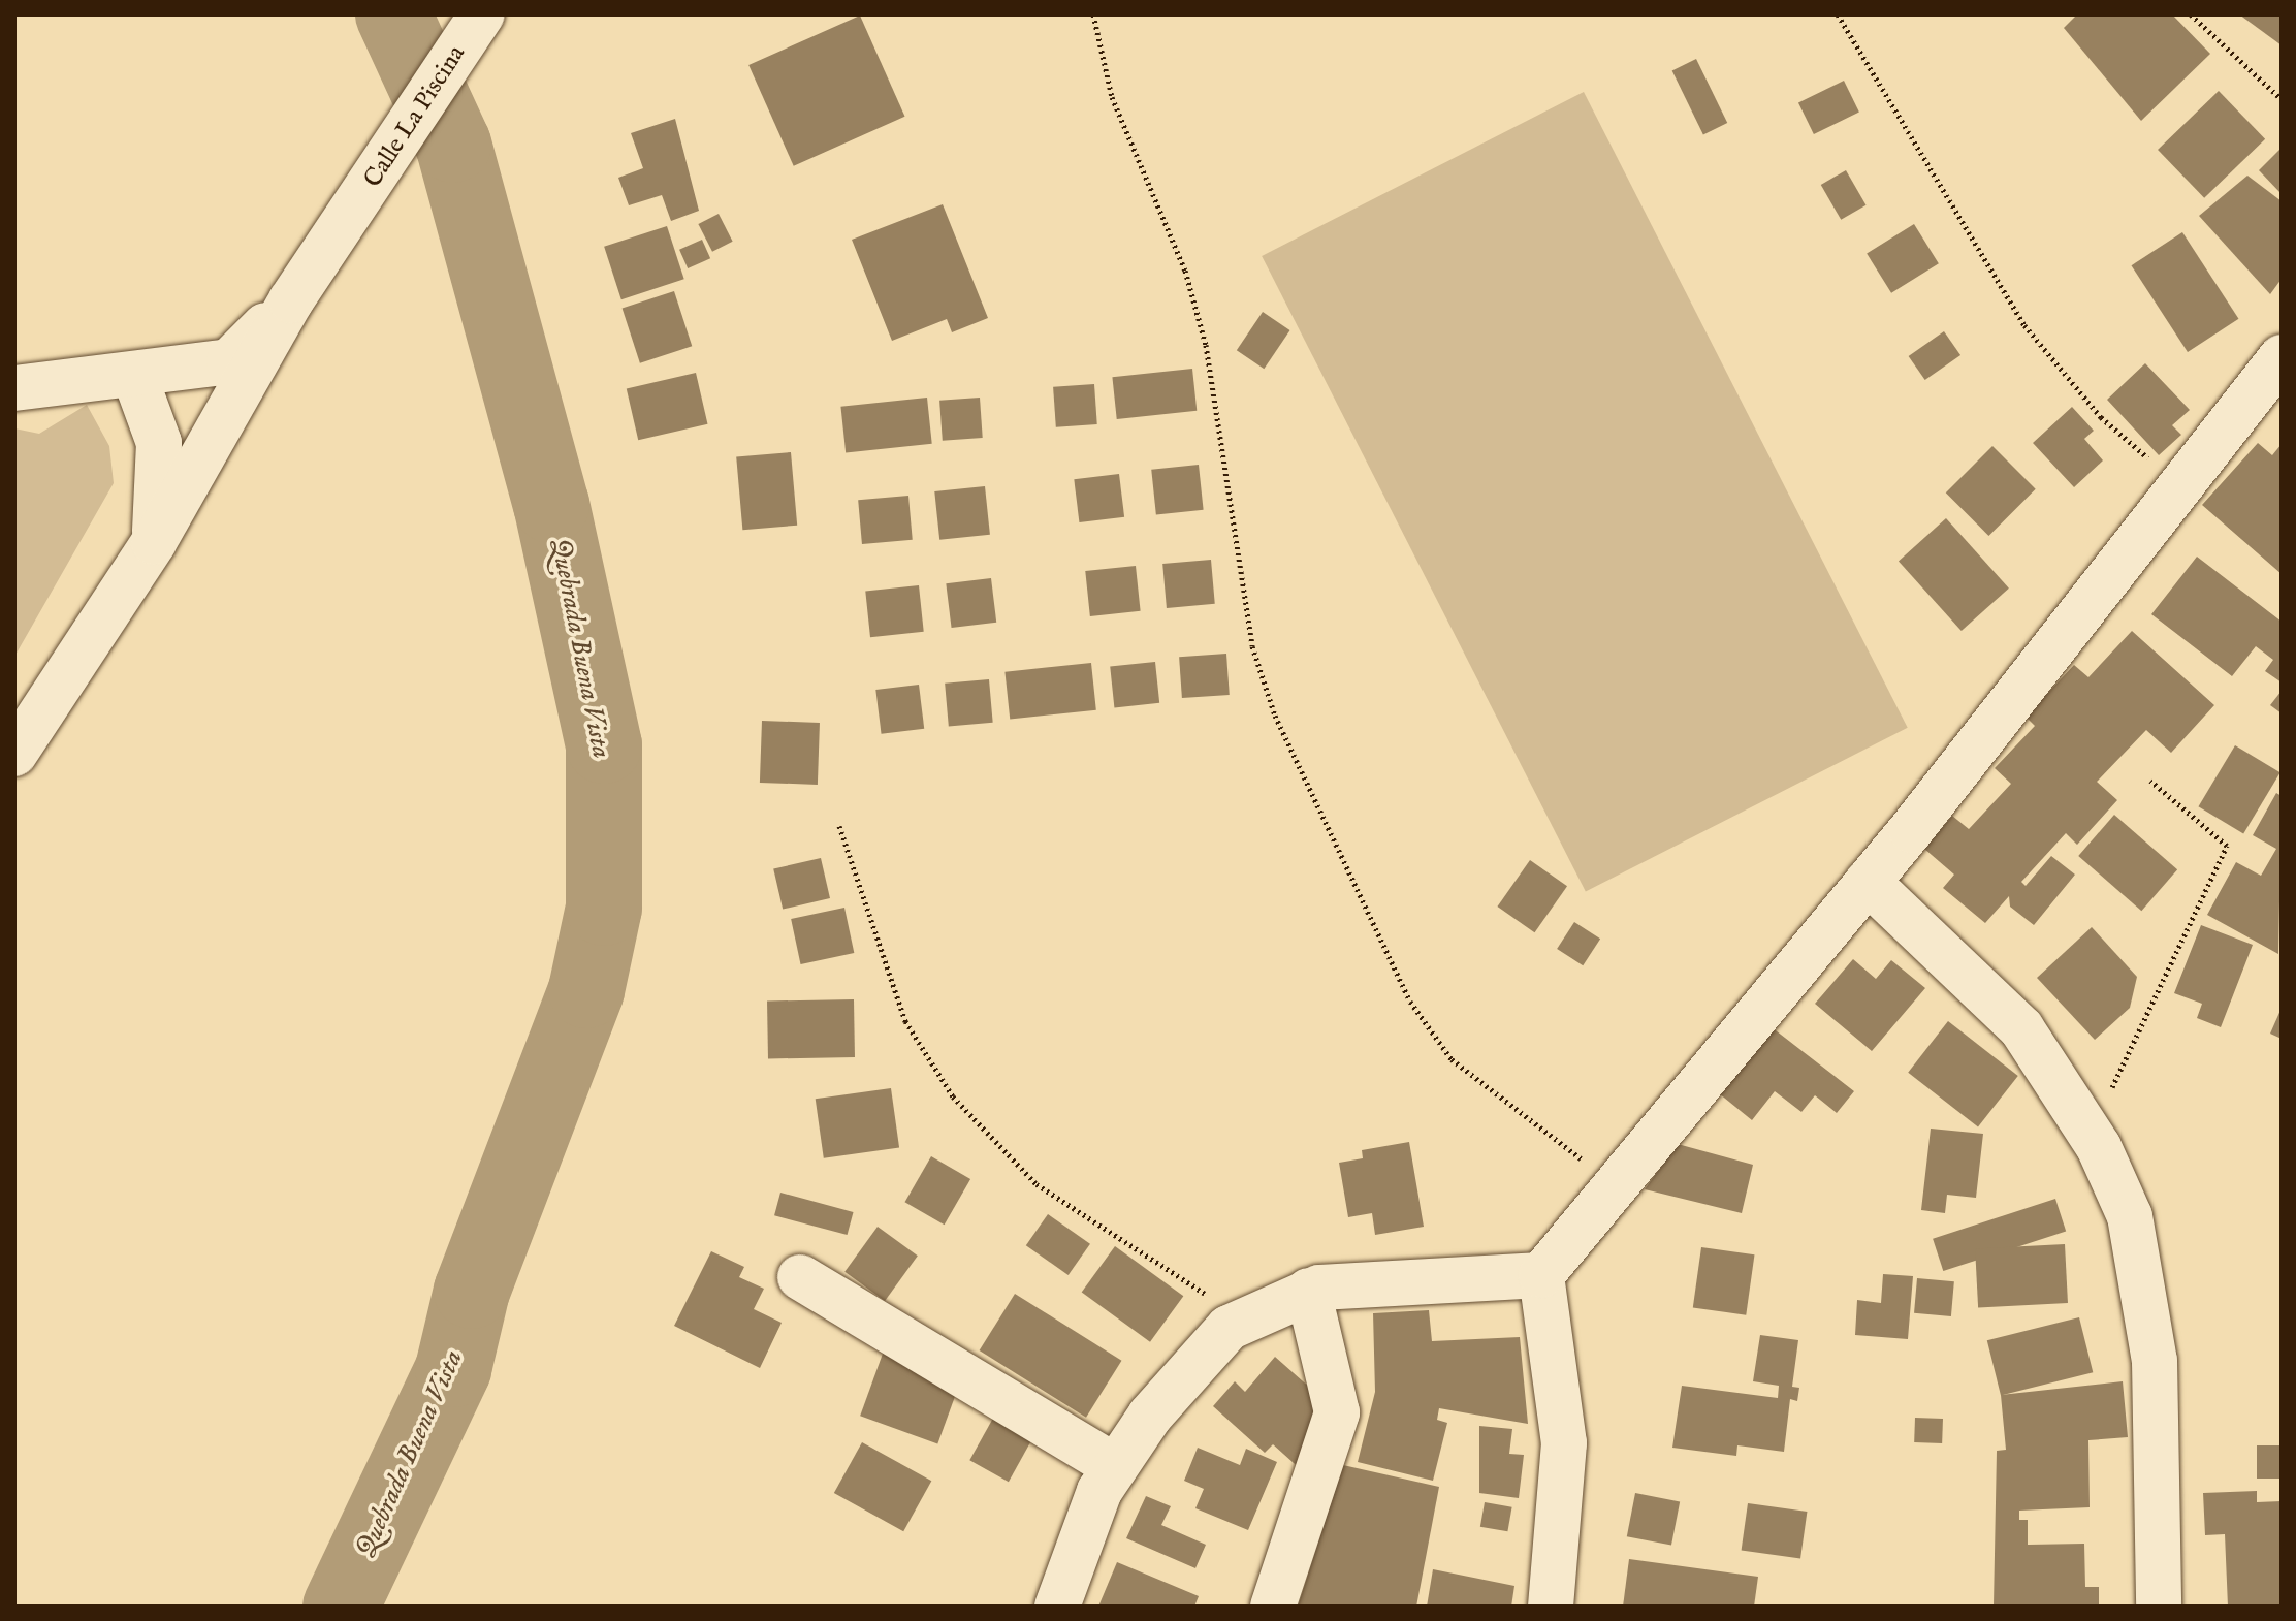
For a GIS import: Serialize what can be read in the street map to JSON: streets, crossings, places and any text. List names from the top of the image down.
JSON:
{
  "streets": {
    "street": ["Calle La Piscina"]
  },
  "water": ["Quebrada Buena Vista"]
}
